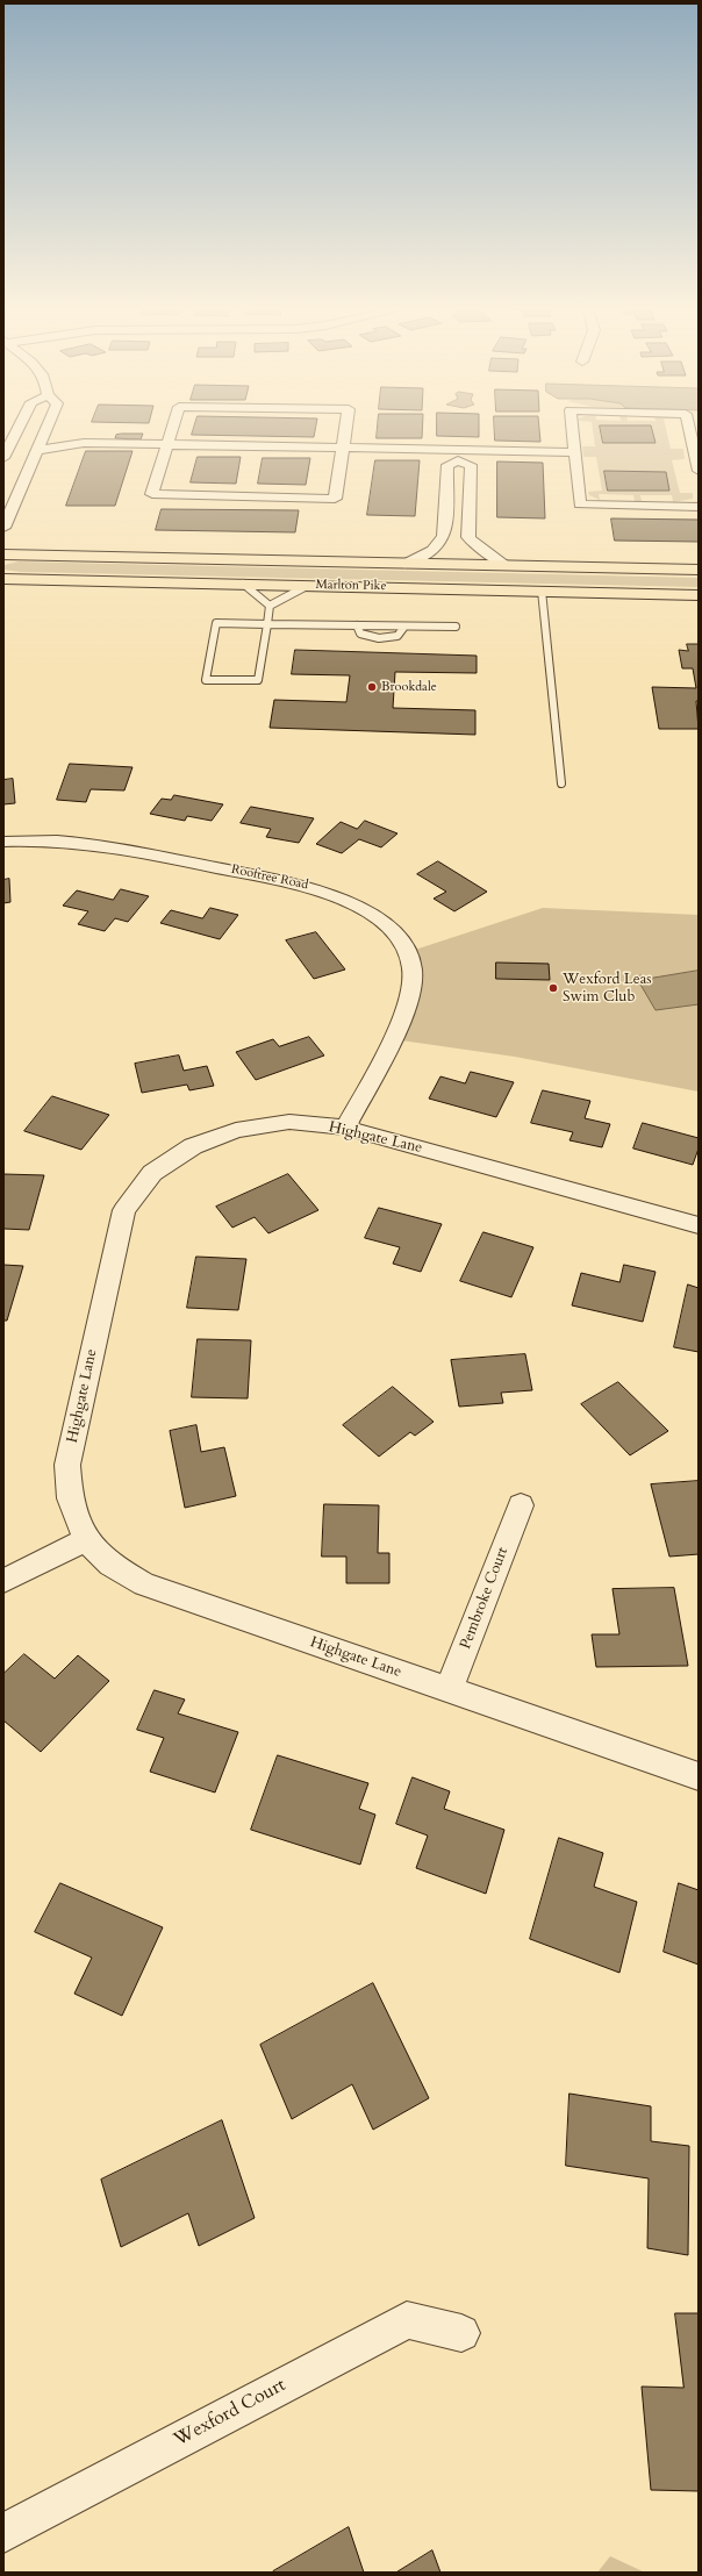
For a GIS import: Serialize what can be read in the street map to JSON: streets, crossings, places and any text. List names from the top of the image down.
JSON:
{
  "streets": {
    "highway": ["Marlton Pike"],
    "street": [
      "Rooftree Road",
      "Highgate Lane",
      "Pembroke Court",
      "Wexford Court"
    ]
  },
  "crossings": [
    ["Rooftree Road", "Highgate Lane"],
    ["Highgate Lane", "Pembroke Court"]
  ],
  "places": ["Brookdale", "Wexford Leas Swim Club"]
}
